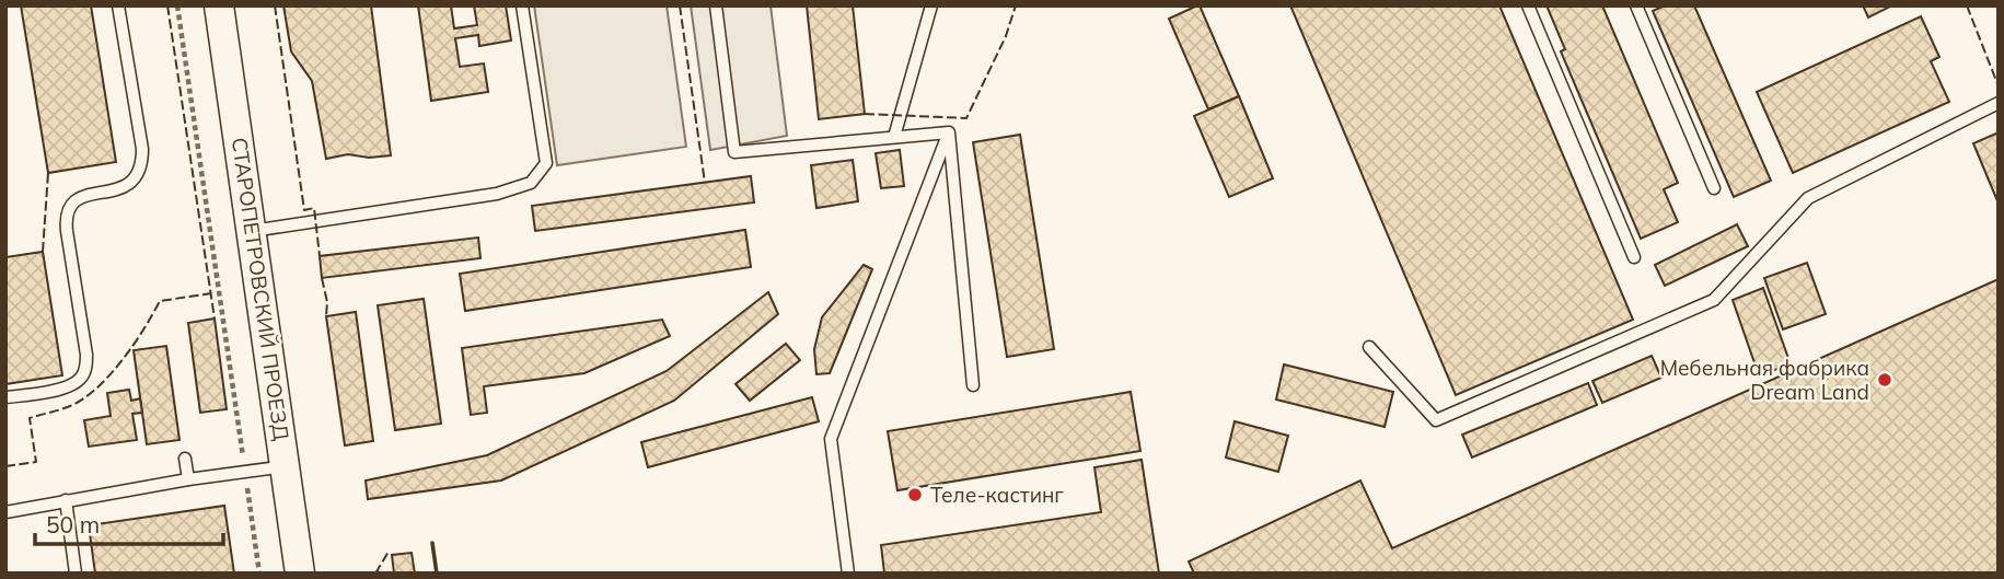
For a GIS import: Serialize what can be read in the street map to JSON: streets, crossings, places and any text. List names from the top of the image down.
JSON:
{
  "streets": {
    "street": ["СТАРОПЕТРОВСКИЙ ПРОЕЗД"]
  },
  "places": ["Мебельная фабрика Dream Land", "Теле-кастинг"],
  "scale_bar": "50 m"
}
